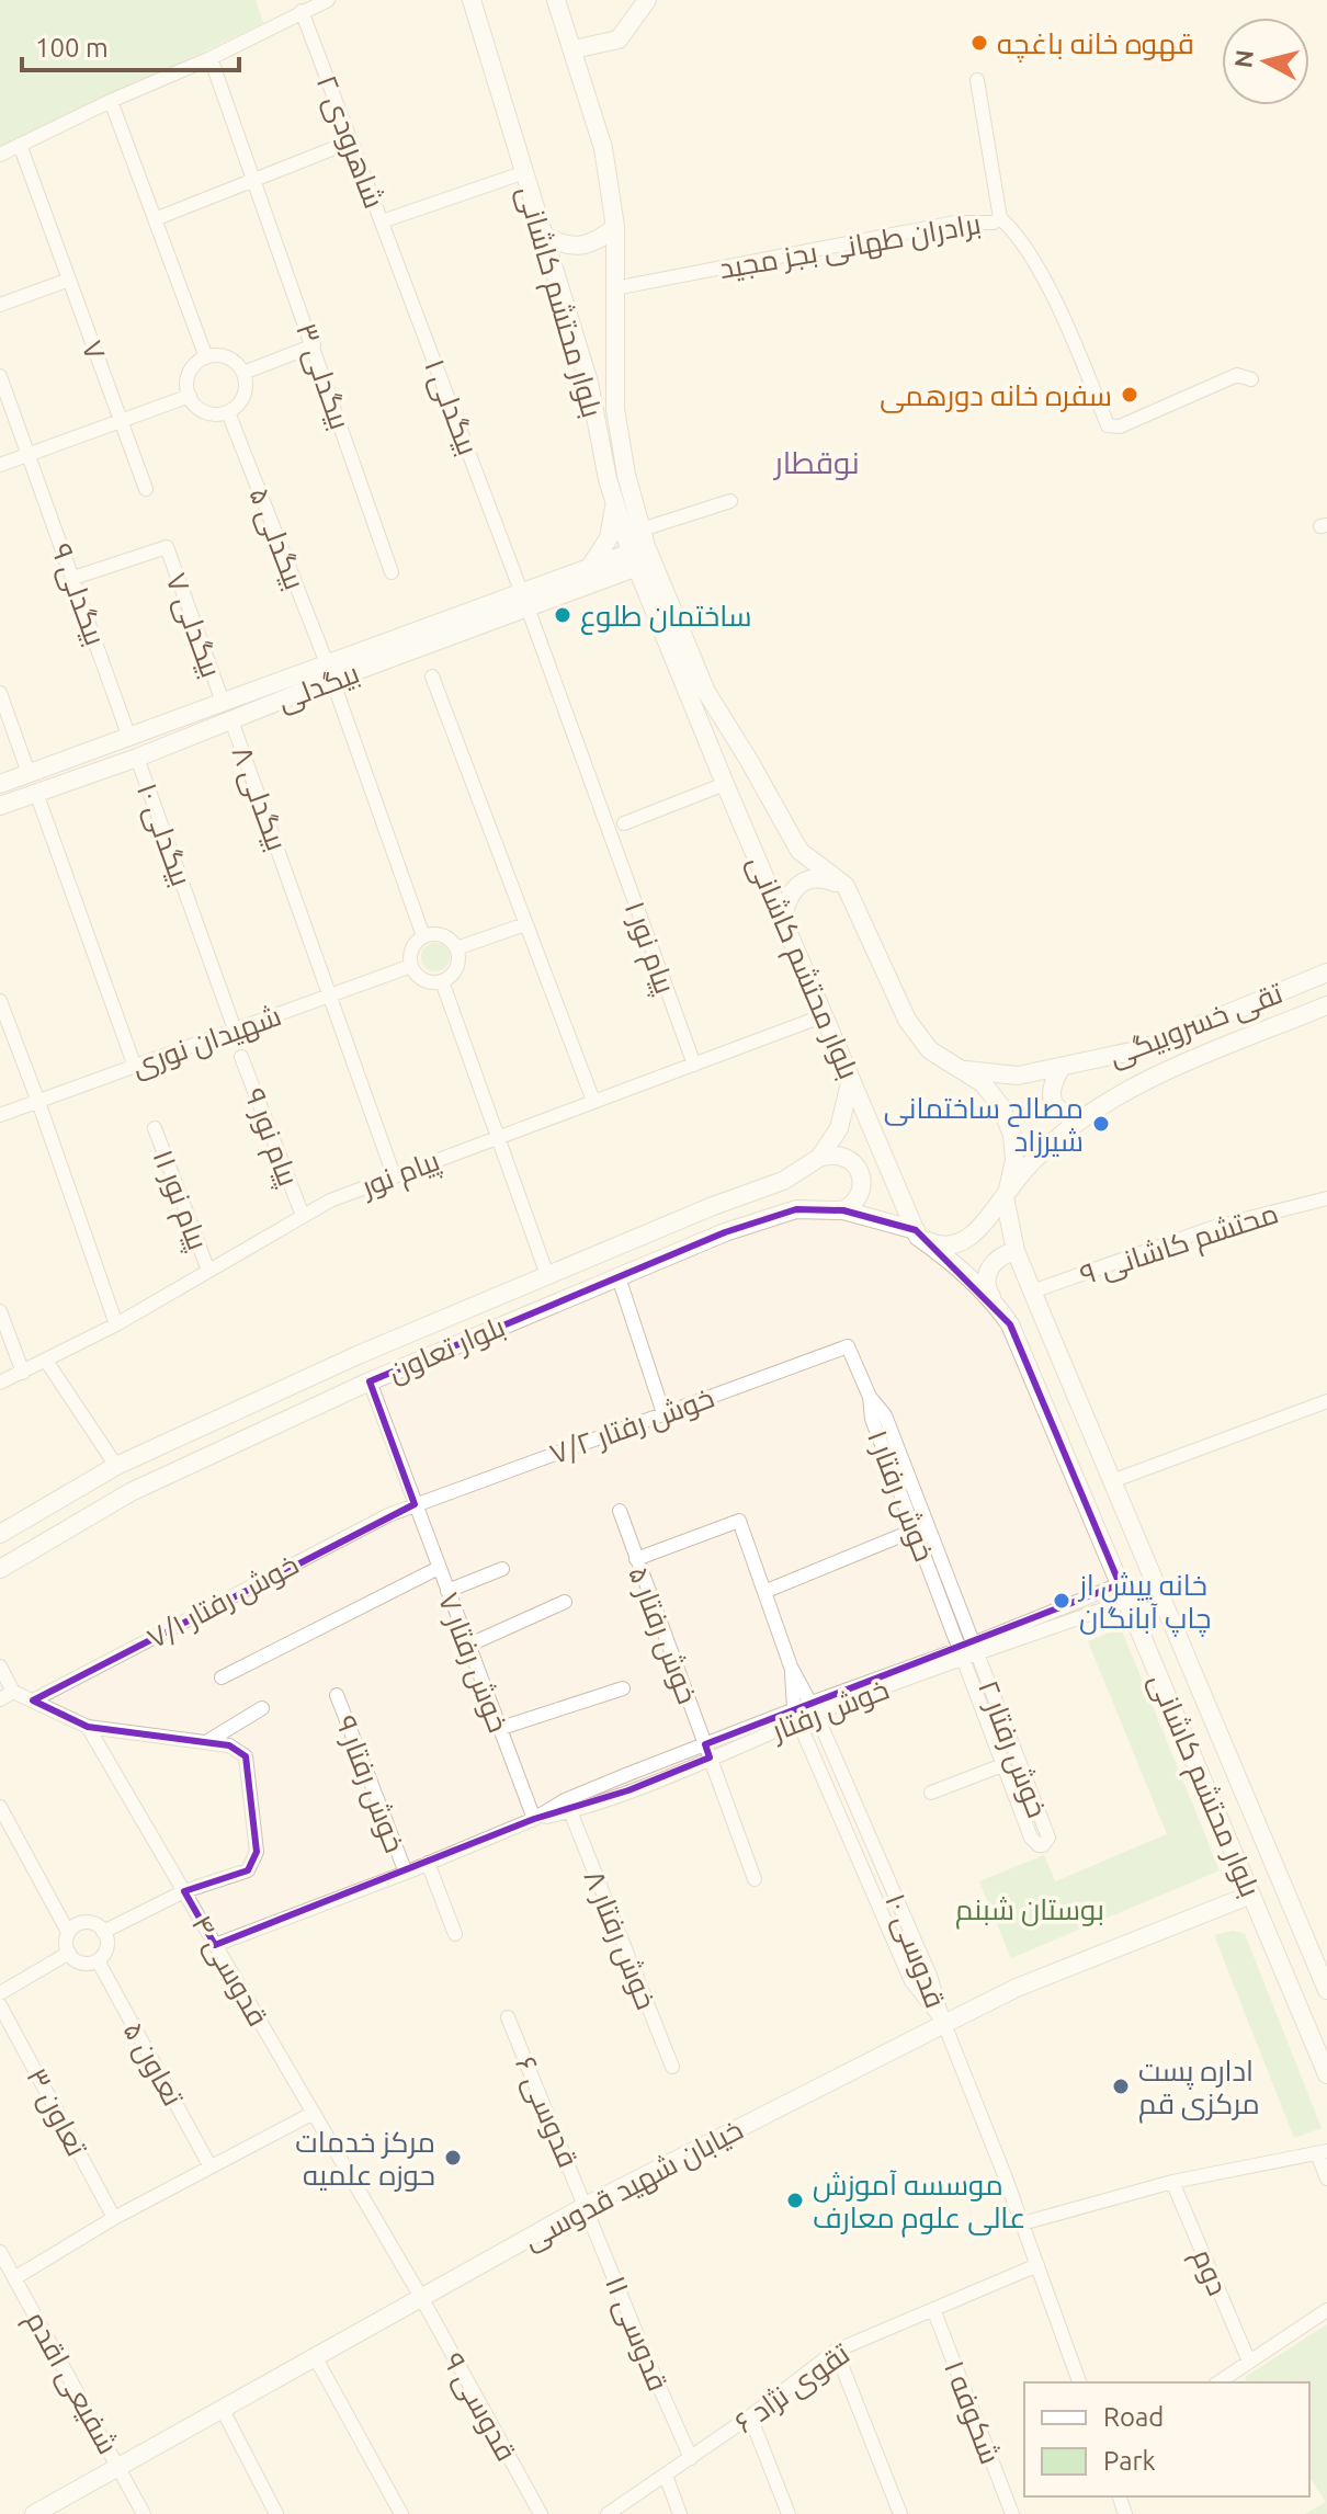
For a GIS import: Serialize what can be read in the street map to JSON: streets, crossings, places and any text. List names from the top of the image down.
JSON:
{
  "streets": {
    "main road": [
      "بلوار محتشم کاشانی",
      "بیگدلی",
      "تقی خسروبیگی",
      "بلوار تعاون",
      "خیابان شهید قدوسی"
    ],
    "street": [
      "شاهرودی ۲",
      "برادران طهانی بجز مجید",
      "۷",
      "بیگدلی ۳",
      "بیگدلی ۱",
      "بیگدلی ۵",
      "بیگدلی ۹",
      "بیگدلی ۷",
      "بیگدلی ۸",
      "بیگدلی ۱۰",
      "پیام نور ۱",
      "شهیدان نوری",
      "پیام نور ۹",
      "پیام نور",
      "پیام نور ۱۱",
      "محتشم کاشانی ۹",
      "خوش رفتار ۷/۲",
      "خوش رفتار ۱",
      "خوش رفتار ۷/۱",
      "خوش رفتار ۵",
      "خوش رفتار ۷",
      "خوش رفتار",
      "خوش رفتار ۲",
      "خوش رفتار ۹",
      "خوش رفتار ۸",
      "قدوسی ۱۰",
      "قدوسی ۴",
      "تعاون ۵",
      "تعاون ۳",
      "قدوسی ۶",
      "دوم",
      "قدوسی ۱۱",
      "شفیعی اقدم",
      "تقوی نژاد ۶",
      "قدوسی ۹",
      "شکوفه ۱"
    ]
  },
  "crossings": [
    ["شاهرودی ۲", "بیگدلی ۱"],
    ["برادران طهانی بجز مجید", "بلوار محتشم کاشانی"],
    ["بلوار محتشم کاشانی", "بیگدلی"],
    ["بلوار محتشم کاشانی", "تقی خسروبیگی"],
    ["بلوار محتشم کاشانی", "پیام نور"],
    ["بلوار محتشم کاشانی", "محتشم کاشانی ۹"],
    ["بلوار محتشم کاشانی", "بلوار تعاون"],
    ["بلوار محتشم کاشانی", "خوش رفتار"],
    ["بلوار محتشم کاشانی", "خیابان شهید قدوسی"],
    ["بیگدلی ۱", "بیگدلی"],
    ["بیگدلی ۱", "پیام نور ۱"],
    ["بیگدلی ۵", "بیگدلی"],
    ["بیگدلی ۵", "شهیدان نوری"],
    ["بیگدلی ۹", "بیگدلی ۷"],
    ["بیگدلی ۹", "بیگدلی"],
    ["بیگدلی ۷", "بیگدلی"],
    ["بیگدلی", "بیگدلی ۸"],
    ["بیگدلی", "بیگدلی ۱۰"],
    ["بیگدلی ۸", "شهیدان نوری"],
    ["بیگدلی ۸", "پیام نور"],
    ["بیگدلی ۱۰", "شهیدان نوری"],
    ["پیام نور ۱", "پیام نور"],
    ["تقی خسروبیگی", "بلوار تعاون"],
    ["پیام نور ۹", "پیام نور"],
    ["پیام نور", "پیام نور ۱۱"],
    ["بلوار تعاون", "خوش رفتار ۷"],
    ["خوش رفتار ۷/۲", "خوش رفتار ۱"],
    ["خوش رفتار ۷/۲", "خوش رفتار ۷/۱"],
    ["خوش رفتار ۷/۲", "خوش رفتار ۷"],
    ["خوش رفتار ۱", "خوش رفتار"],
    ["خوش رفتار ۱", "خوش رفتار ۲"],
    ["خوش رفتار ۷/۱", "خوش رفتار ۷"],
    ["خوش رفتار ۵", "خوش رفتار"],
    ["خوش رفتار ۷", "خوش رفتار"],
    ["خوش رفتار", "خوش رفتار ۲"],
    ["خوش رفتار", "خوش رفتار ۹"],
    ["خوش رفتار", "خوش رفتار ۸"],
    ["خوش رفتار", "قدوسی ۱۰"],
    ["خوش رفتار", "قدوسی ۴"],
    ["قدوسی ۱۰", "خیابان شهید قدوسی"],
    ["قدوسی ۴", "خیابان شهید قدوسی"],
    ["قدوسی ۴", "قدوسی ۹"],
    ["قدوسی ۶", "خیابان شهید قدوسی"],
    ["قدوسی ۶", "قدوسی ۱۱"],
    ["خیابان شهید قدوسی", "قدوسی ۱۱"],
    ["خیابان شهید قدوسی", "شفیعی اقدم"],
    ["خیابان شهید قدوسی", "قدوسی ۹"],
    ["قدوسی ۱۱", "تقوی نژاد ۶"],
    ["تقوی نژاد ۶", "شکوفه ۱"]
  ],
  "districts": ["نوقطار"],
  "parks": ["بوستان شبنم"],
  "places": [
    "قهوه خانه باغچه",
    "سفره خانه دورهمی",
    "ساختمان طلوع",
    "مصالح ساختمانی شیرزاد",
    "خانه پیش از چاپ آبانگان",
    "اداره پست مرکزی قم",
    "مرکز خدمات حوزه علمیه",
    "موسسه آموزش عالی علوم معارف"
  ],
  "legend": ["Road", "Park"],
  "scale_bar": "100 m",
  "north": "left"
}
